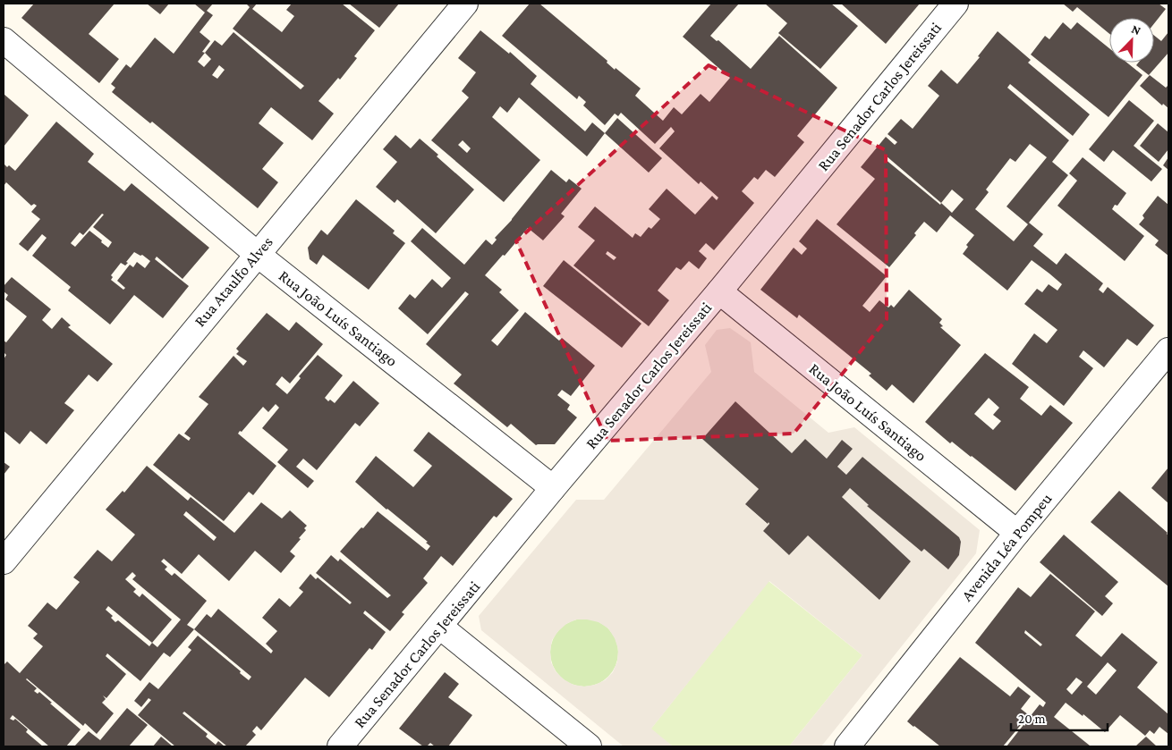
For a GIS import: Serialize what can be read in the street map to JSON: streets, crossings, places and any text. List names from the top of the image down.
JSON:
{
  "streets": {
    "street": [
      "Rua Senador Carlos Jereissati",
      "Rua Ataulfo Alves",
      "Rua João Luís Santiago",
      "Avenida Léa Pompeu"
    ]
  },
  "crossings": [
    ["Rua Senador Carlos Jereissati", "Rua João Luís Santiago"],
    ["Rua Ataulfo Alves", "Rua João Luís Santiago"],
    ["Rua João Luís Santiago", "Avenida Léa Pompeu"]
  ],
  "scale_bar": "20 m",
  "north": "top right"
}
